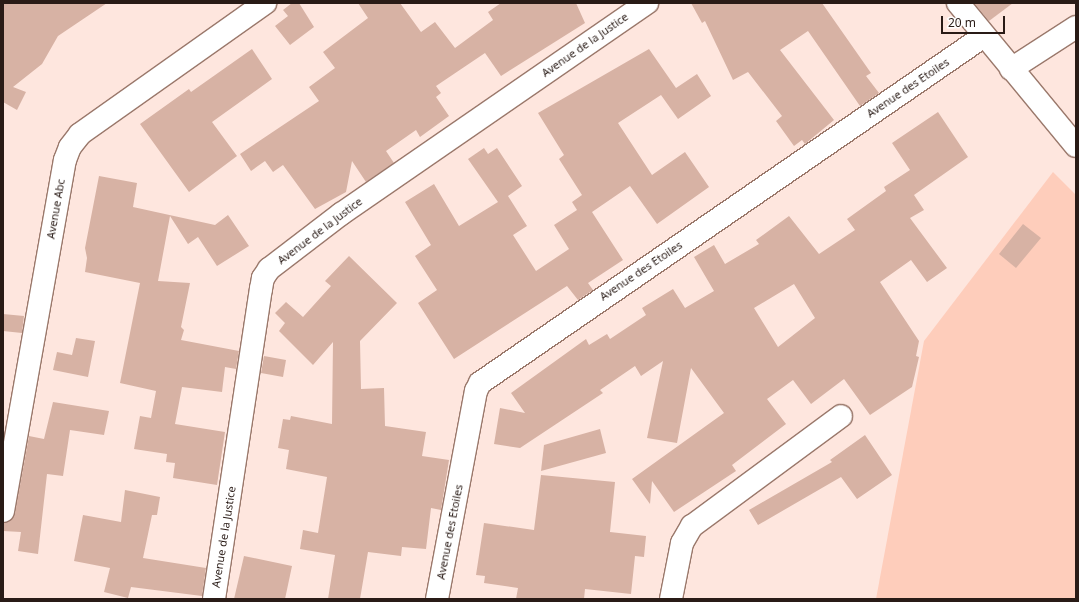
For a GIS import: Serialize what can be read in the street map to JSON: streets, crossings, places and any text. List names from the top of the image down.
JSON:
{
  "streets": {
    "street": ["Avenue de la Justice", "Avenue des Etoiles", "Avenue Abc"]
  },
  "scale_bar": "20 m"
}
